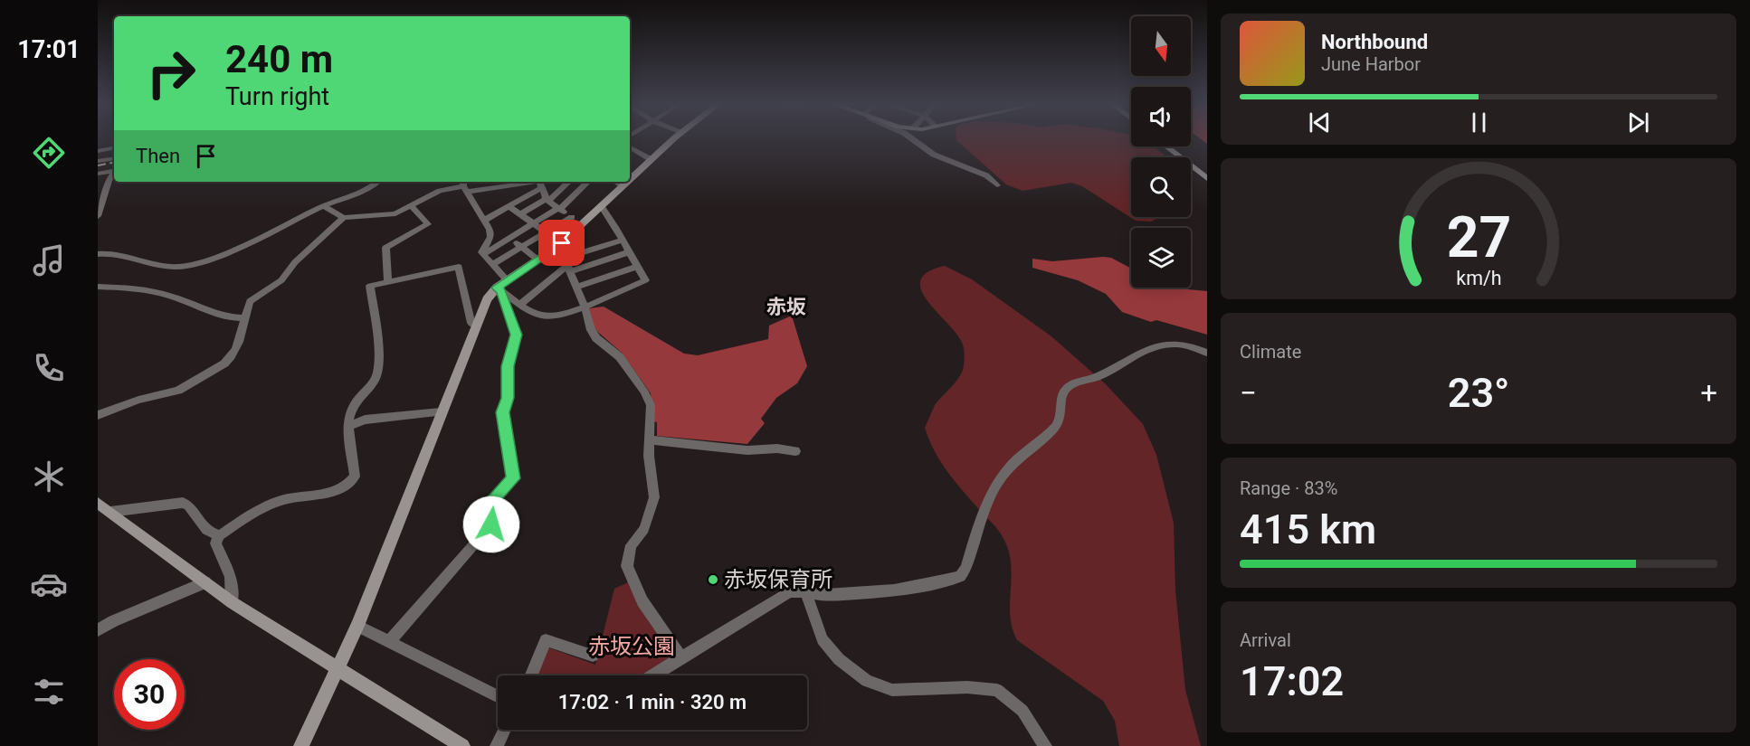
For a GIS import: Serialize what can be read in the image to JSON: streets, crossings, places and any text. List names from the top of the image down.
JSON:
{
  "districts": ["赤坂"],
  "parks": ["赤坂公園"],
  "places": ["赤坂保育所"],
  "north": "bottom",
  "page": {
    "tabs": "17:01",
    "turn": ["240 m", "Turn right"],
    "song": ["Northbound", "June Harbor"],
    "then": "Then",
    "tile": [
      "Climate",
      ["Range · 83%", "415 km"],
      ["Arrival", "17:02"]
    ],
    "heat": ["−", "23°", "+"],
    "limit": "30",
    "trip": "17:02 · 1 min · 320 m",
    "gauge": ["27", "km/h"]
  }
}
